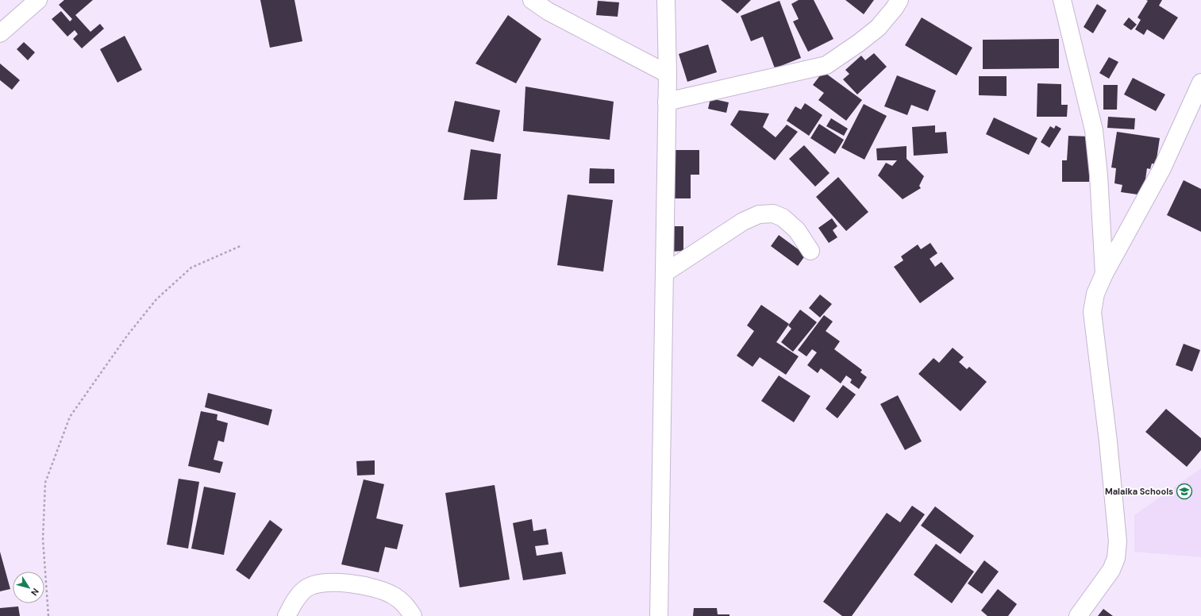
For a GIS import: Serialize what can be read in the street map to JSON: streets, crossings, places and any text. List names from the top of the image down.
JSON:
{
  "places": {
    "school or university": ["Malaika Schools"]
  },
  "north": "bottom right"
}
